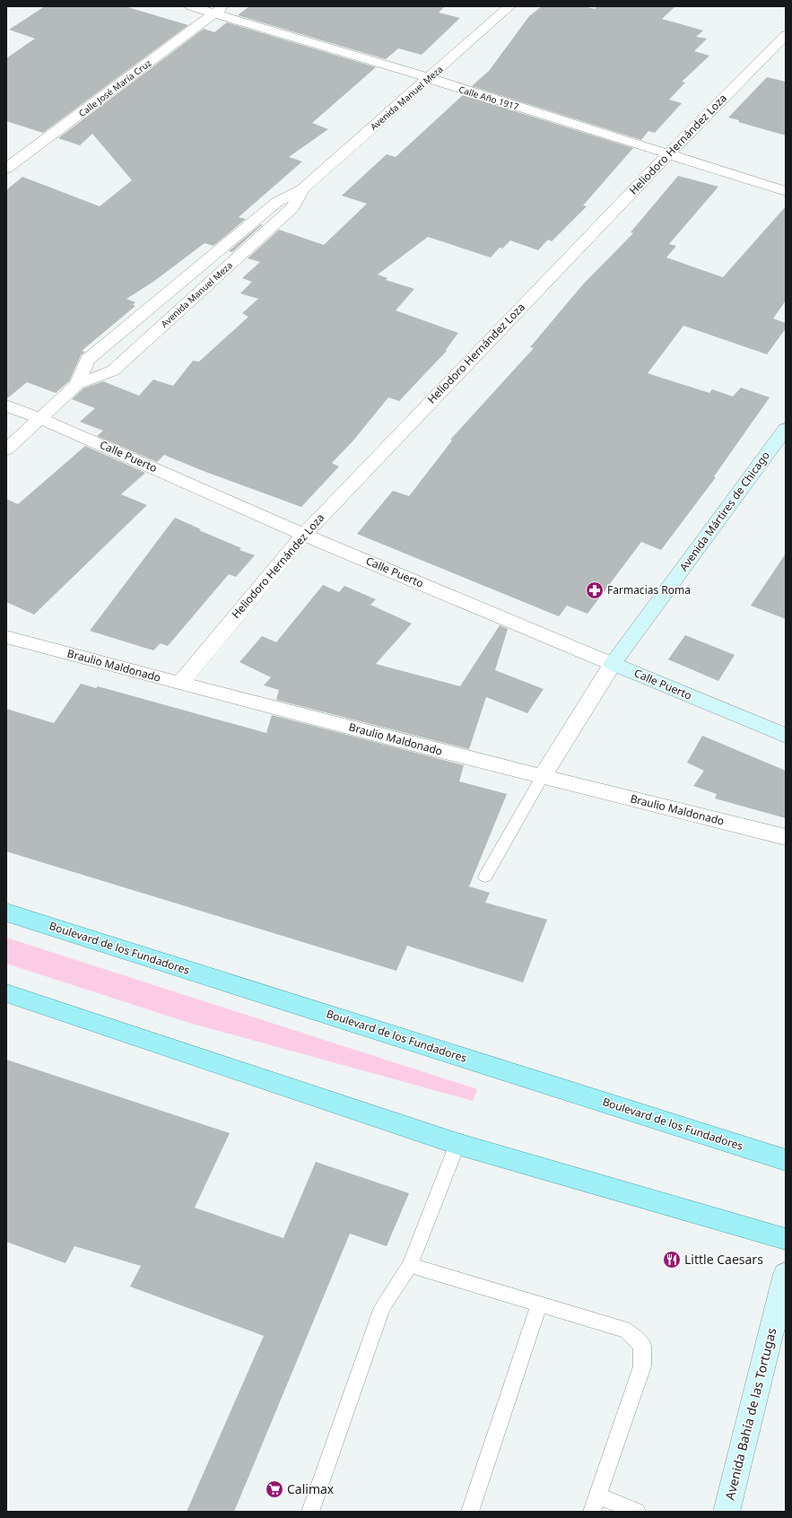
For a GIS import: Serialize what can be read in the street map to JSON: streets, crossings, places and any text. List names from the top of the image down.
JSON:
{
  "streets": {
    "main road": ["Boulevard de los Fundadores"],
    "street": [
      "Calle José María Cruz",
      "Avenida Manuel Meza",
      "Calle Año 1917",
      "Heliodoro Hernández Loza",
      "Calle Puerto",
      "Avenida Mártires de Chicago",
      "Braulio Maldonado",
      "Avenida Bahía de las Tortugas"
    ]
  },
  "crossings": [
    ["Calle José María Cruz", "Calle Año 1917"],
    ["Avenida Manuel Meza", "Calle Año 1917"],
    ["Avenida Manuel Meza", "Calle Puerto"],
    ["Calle Año 1917", "Heliodoro Hernández Loza"],
    ["Heliodoro Hernández Loza", "Calle Puerto"],
    ["Heliodoro Hernández Loza", "Braulio Maldonado"],
    ["Calle Puerto", "Avenida Mártires de Chicago"]
  ],
  "places": {
    "pharmacy": ["Farmacias Roma"],
    "restaurant": ["Little Caesars"],
    "supermarket": ["Calimax"]
  }
}
